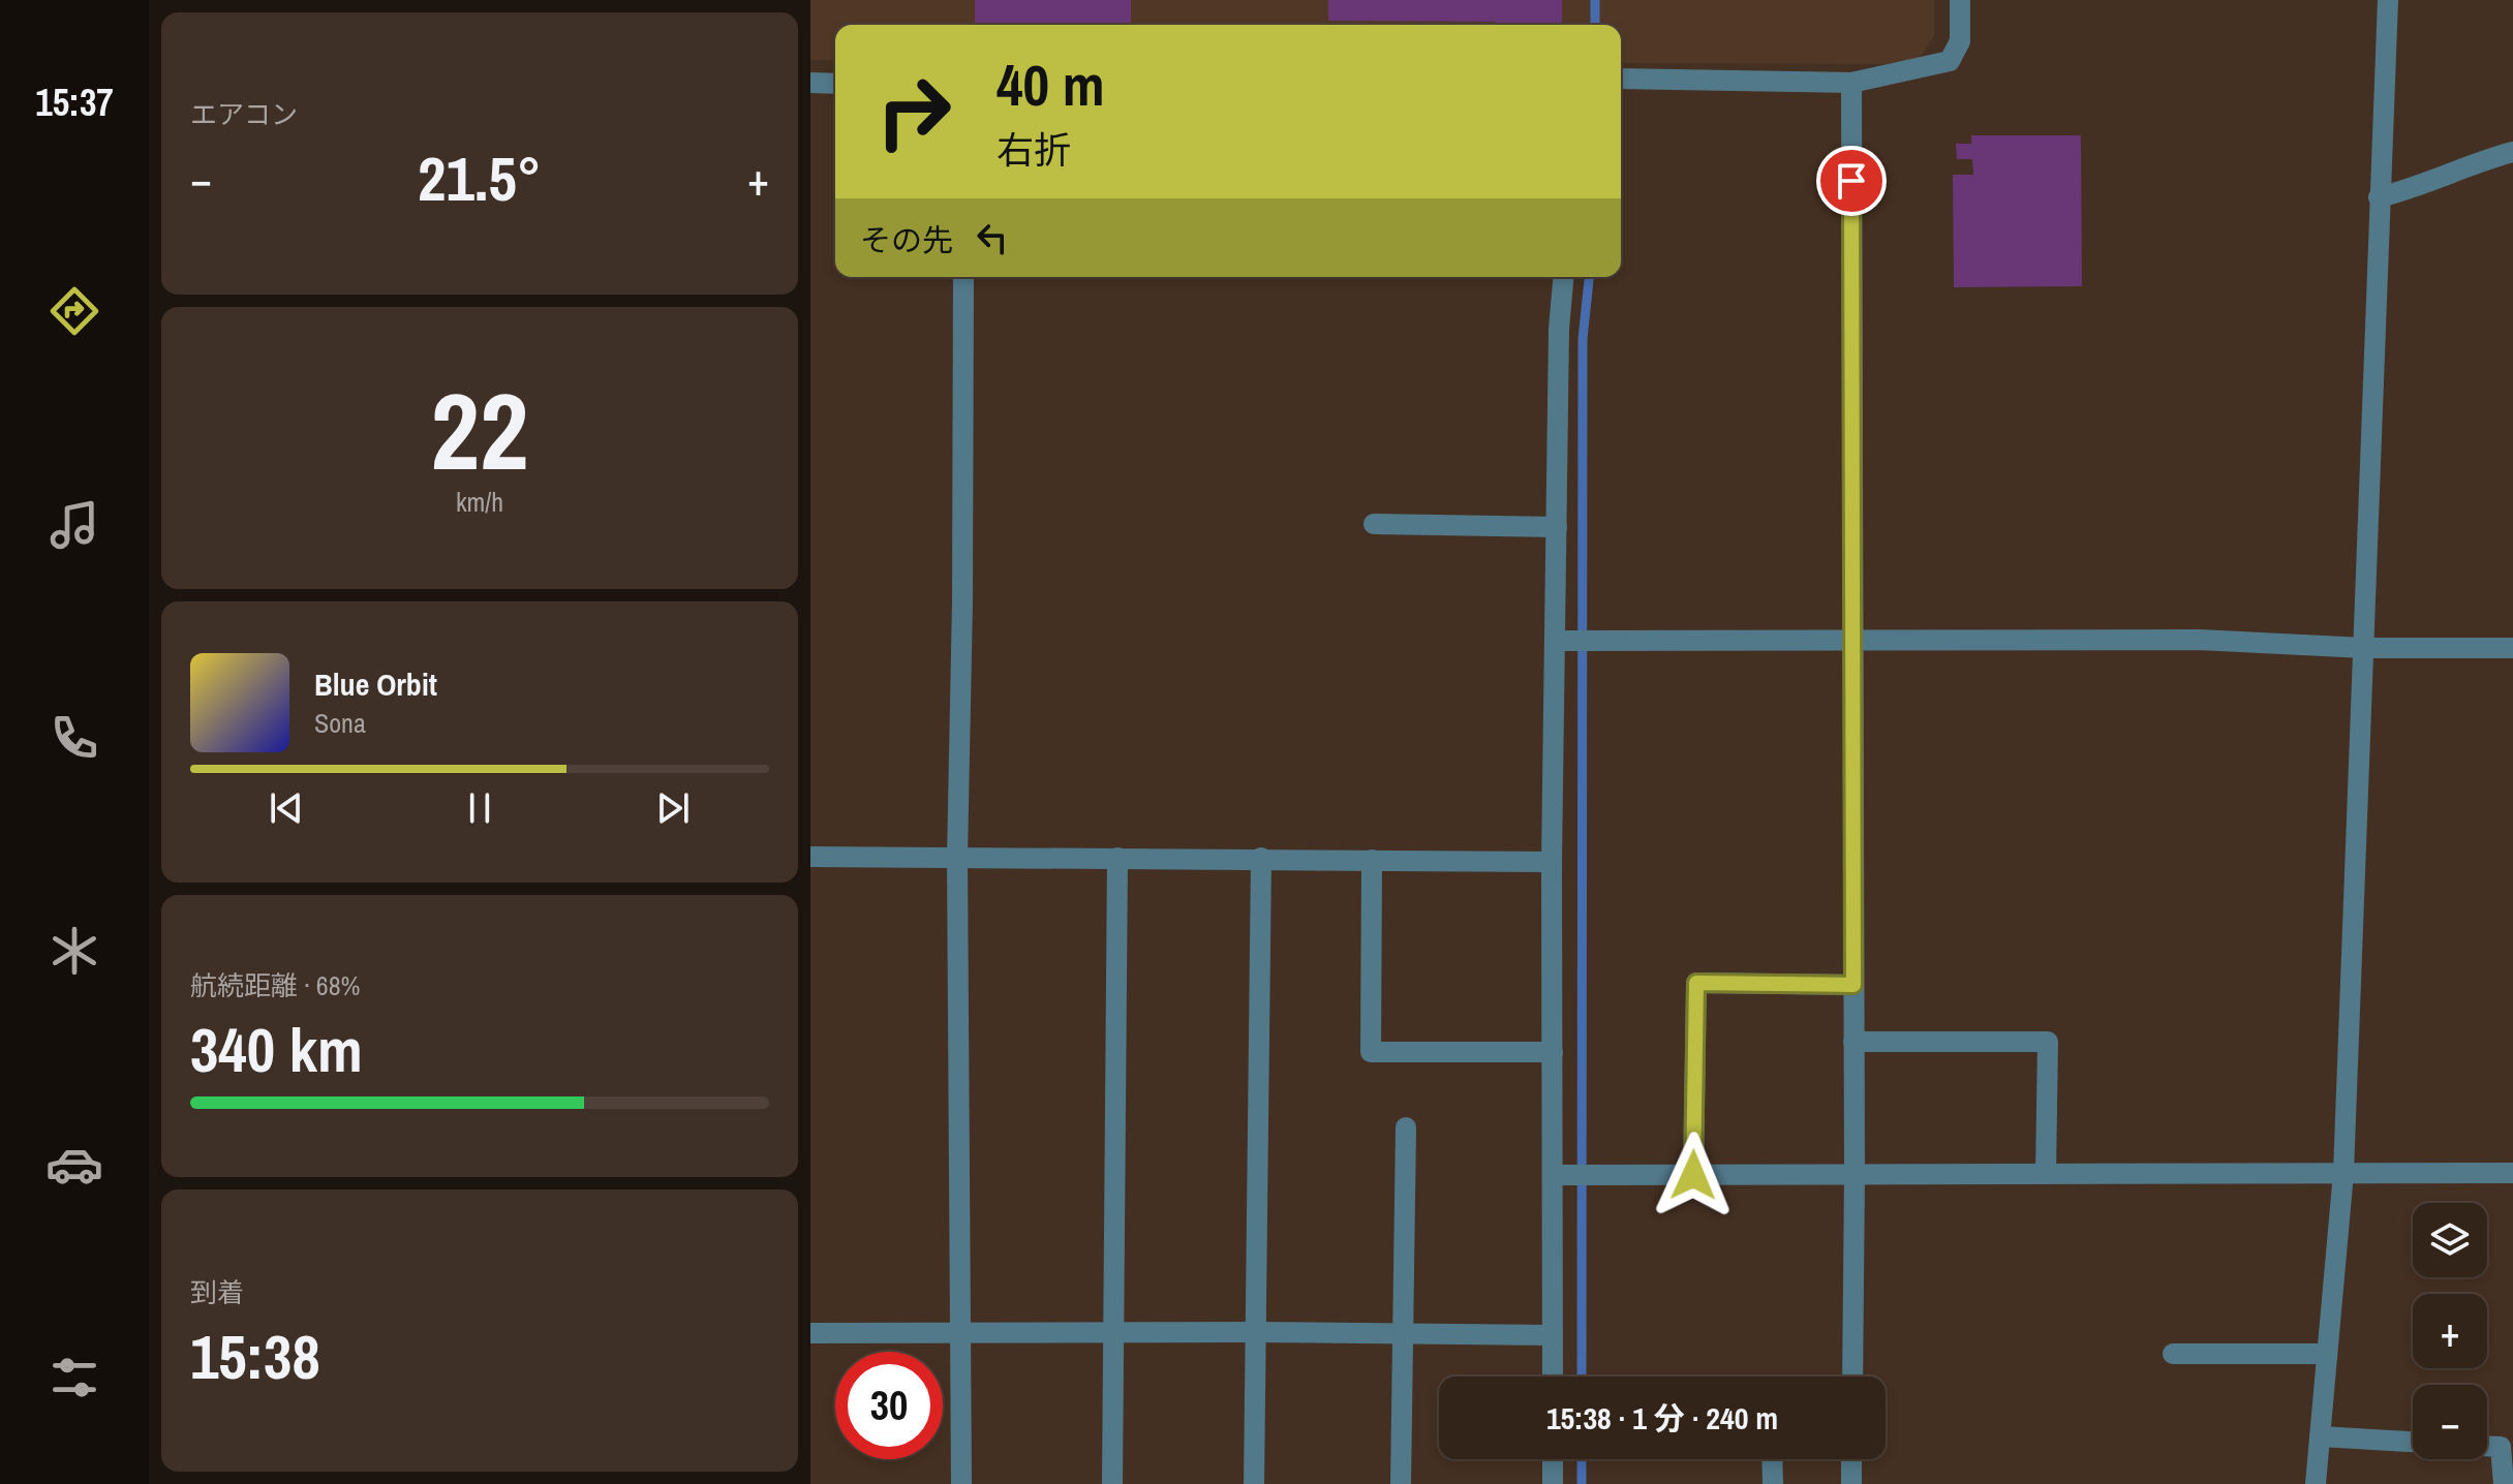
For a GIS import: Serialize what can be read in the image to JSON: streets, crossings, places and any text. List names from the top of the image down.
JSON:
{
  "page": {
    "tabs": "15:37",
    "tile": [
      "エアコン",
      ["22", "km/h"],
      ["航続距離 · 68%", "340 km"],
      ["到着", "15:38"]
    ],
    "turn": ["40 m", "右折"],
    "heat": ["−", "21.5°", "+"],
    "then": "その先",
    "song": ["Blue Orbit", "Sona"],
    "map_buttons": ["+", "−"],
    "limit": "30",
    "trip": "15:38 · 1 分 · 240 m"
  }
}
